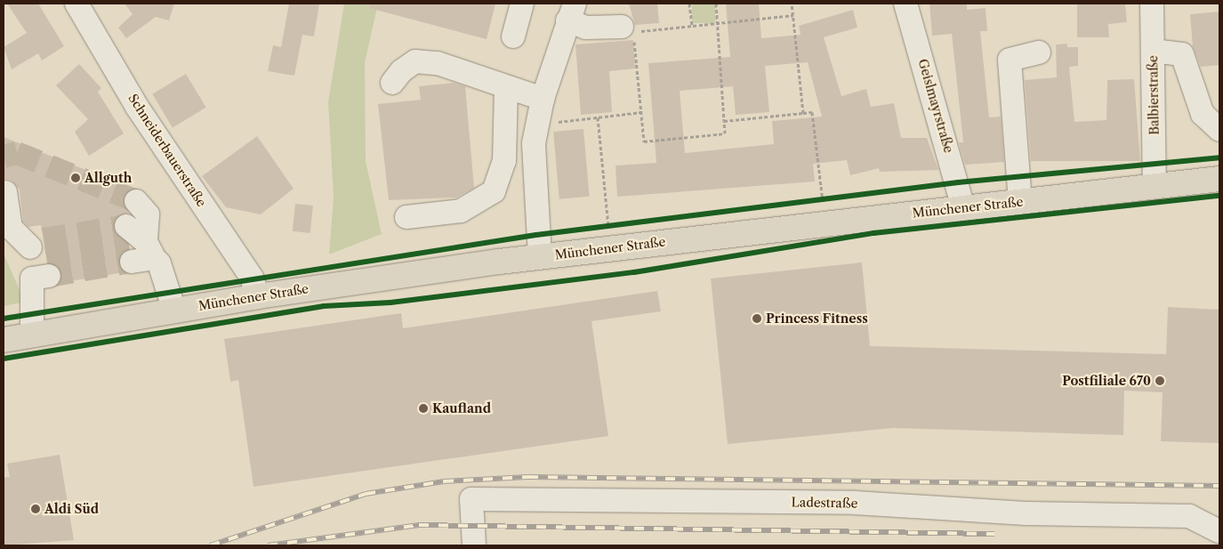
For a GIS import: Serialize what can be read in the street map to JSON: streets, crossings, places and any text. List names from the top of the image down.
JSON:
{
  "streets": {
    "main road": ["Münchener Straße"],
    "street": [
      "Balbierstraße",
      "Geislmayrstraße",
      "Schneiderbauerstraße",
      "Ladestraße"
    ]
  },
  "crossings": [
    ["Balbierstraße", "Münchener Straße"],
    ["Geislmayrstraße", "Münchener Straße"],
    ["Schneiderbauerstraße", "Münchener Straße"]
  ],
  "places": [
    "Allguth",
    "Princess Fitness",
    "Postfiliale 670",
    "Kaufland",
    "Aldi Süd"
  ]
}
